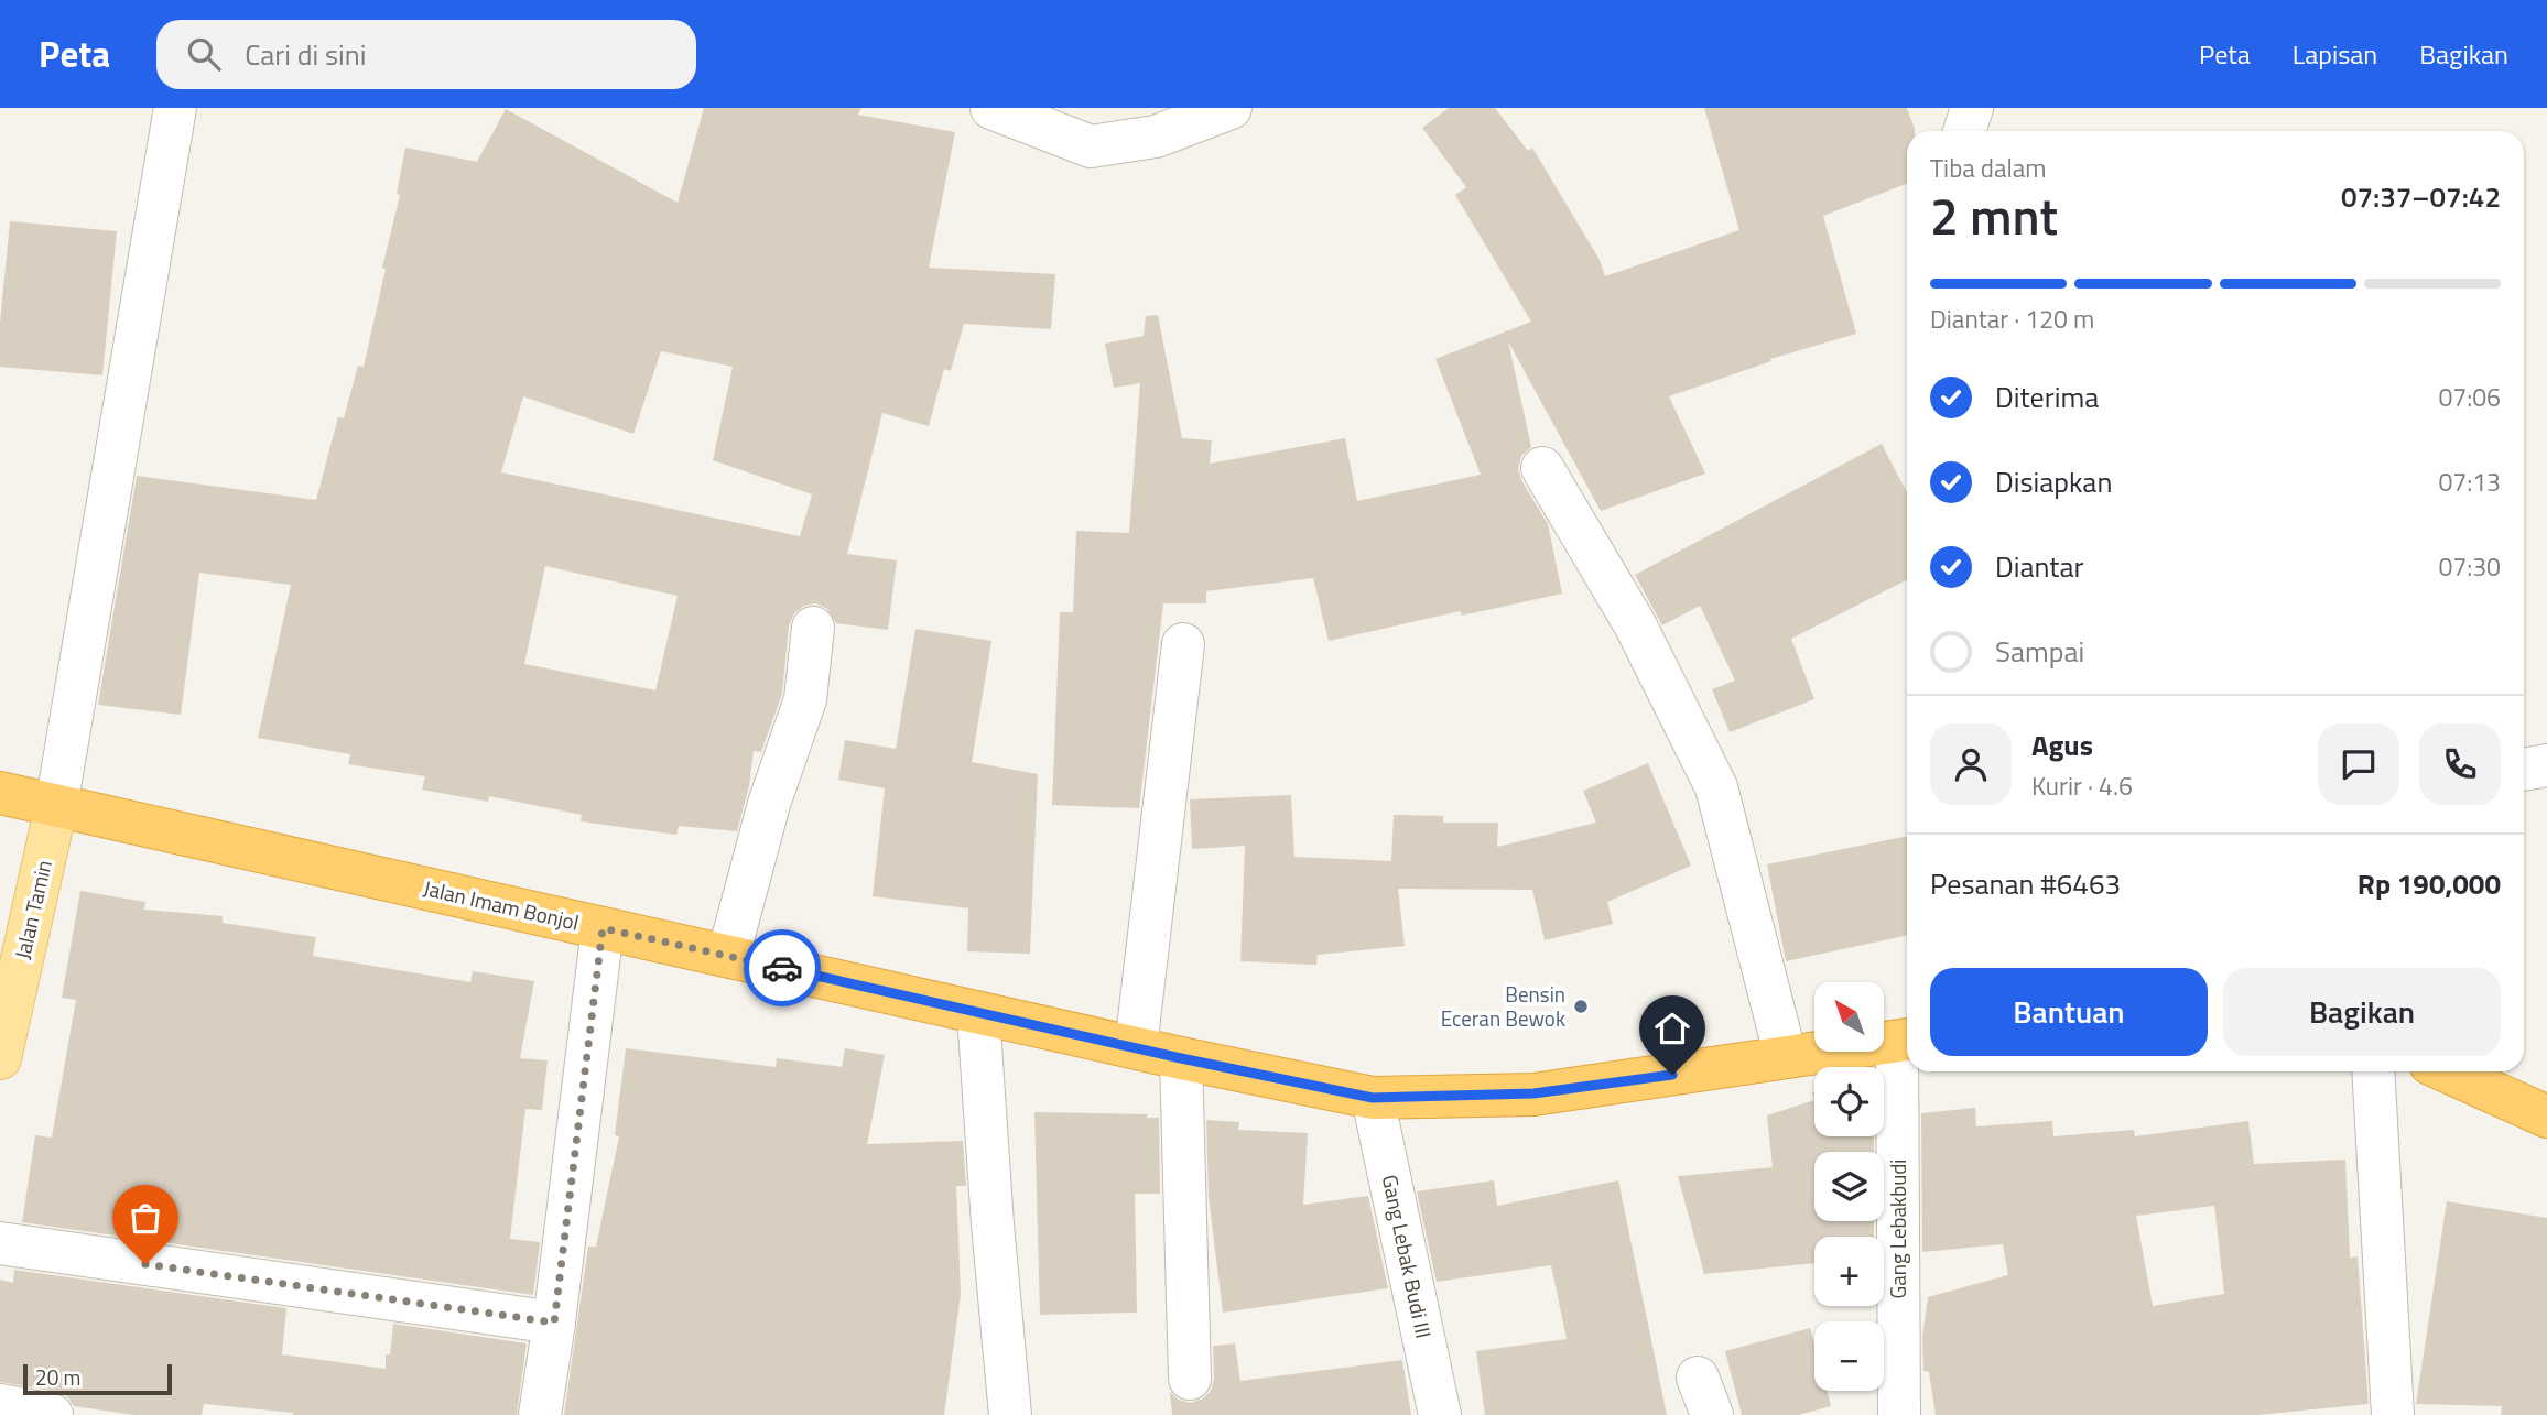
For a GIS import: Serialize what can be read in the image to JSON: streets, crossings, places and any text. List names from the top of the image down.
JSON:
{
  "streets": {
    "highway": ["Jalan Imam Bonjol"],
    "main road": ["Jalan Tamin"],
    "street": ["Gang Lebakbudi", "Gang Lebak Budi III"]
  },
  "crossings": [
    ["Jalan Imam Bonjol", "Jalan Tamin"],
    ["Jalan Imam Bonjol", "Gang Lebakbudi"],
    ["Jalan Imam Bonjol", "Gang Lebak Budi III"]
  ],
  "places": ["Bensin Eceran Bewok"],
  "scale_bar": "20 m",
  "north": "top left",
  "page": {
    "header": "Peta",
    "search": "Cari di sini",
    "nav": ["Peta", "Lapisan", "Bagikan"],
    "heading": ["2 mnt", "Tiba dalam", "07:37–07:42"],
    "panel": [
      "Agus",
      "Kurir · 4.6",
      "Pesanan #6463",
      "Rp 190,000"
    ],
    "bar": "Diantar · 120 m",
    "list": [
      ["Diterima", "07:06"],
      ["Disiapkan", "07:13"],
      ["Diantar", "07:30"],
      "Sampai"
    ],
    "buttons": ["Bantuan", "Bagikan"],
    "map_buttons": ["+", "−"],
    "scale": "20 m"
  }
}
